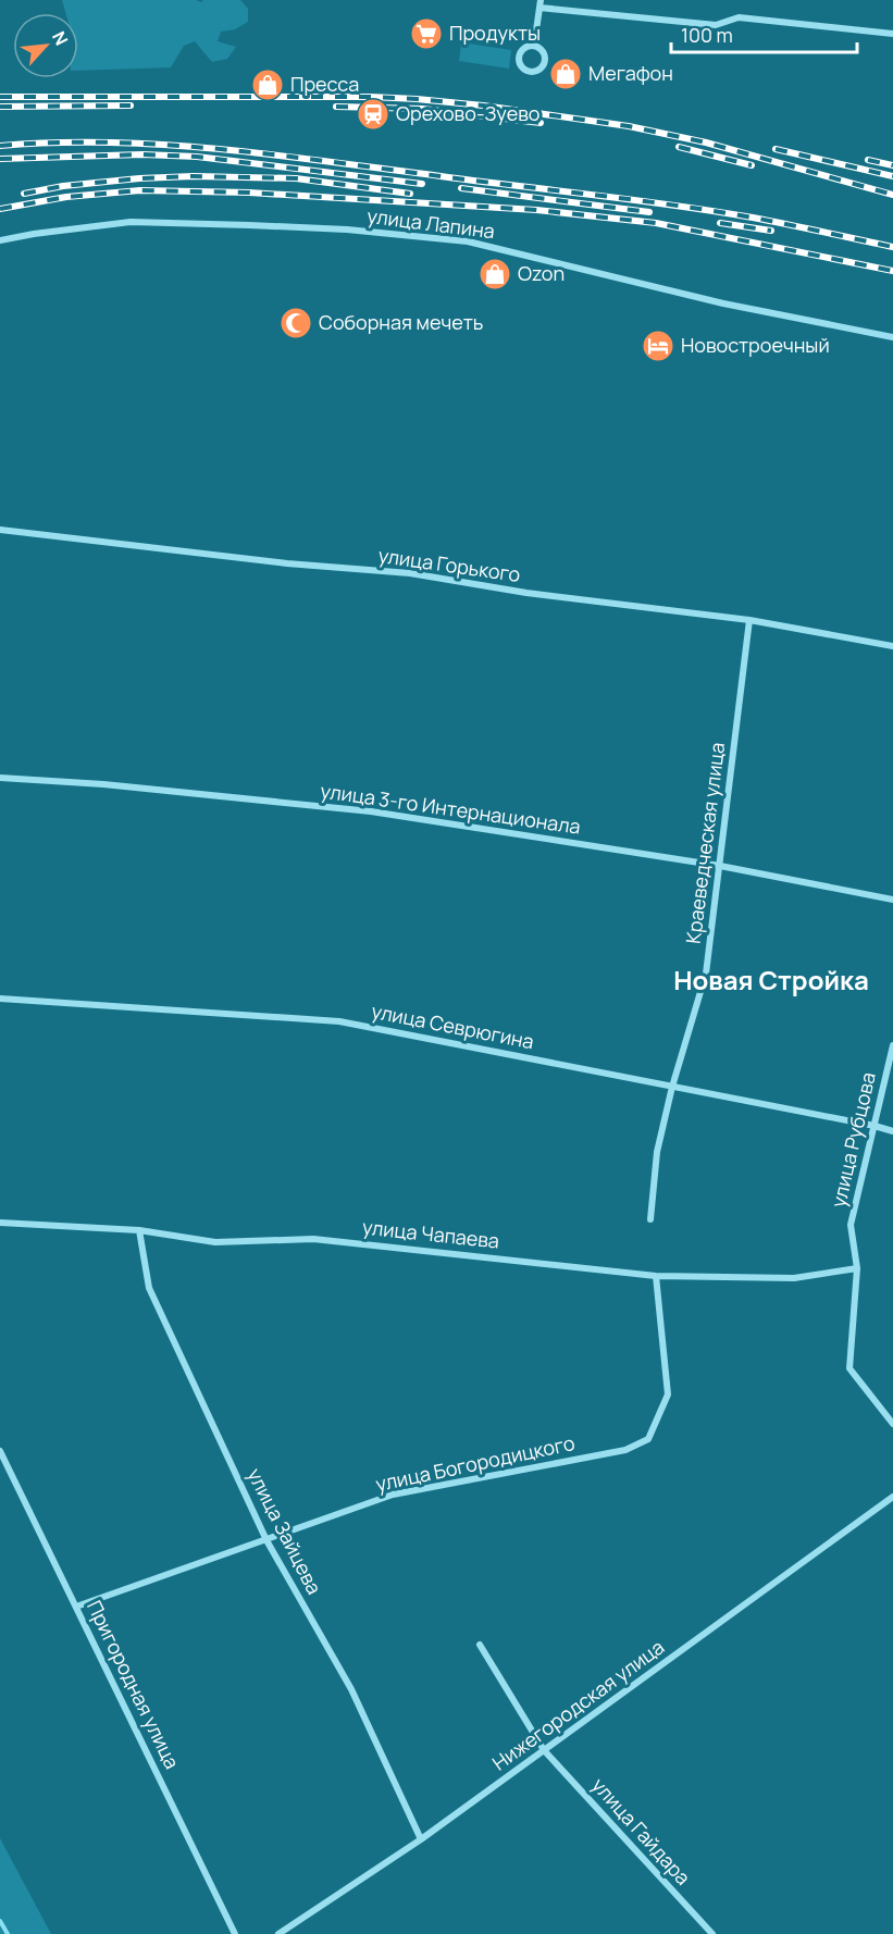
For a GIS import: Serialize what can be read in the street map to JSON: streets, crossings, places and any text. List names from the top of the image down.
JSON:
{
  "streets": {
    "street": [
      "улица Лапина",
      "улица Горького",
      "улица 3-го Интернационала",
      "Краеведческая улица",
      "улица Севрюгина",
      "улица Рубцова",
      "улица Чапаева",
      "улица Богородицкого",
      "улица Зайцева",
      "Пригородная улица",
      "Нижегородская улица",
      "улица Гайдара"
    ]
  },
  "crossings": [
    ["улица Горького", "Краеведческая улица"],
    ["улица 3-го Интернационала", "Краеведческая улица"],
    ["Краеведческая улица", "улица Севрюгина"],
    ["улица Севрюгина", "улица Рубцова"],
    ["улица Рубцова", "улица Чапаева"],
    ["улица Чапаева", "улица Богородицкого"],
    ["улица Чапаева", "улица Зайцева"],
    ["улица Богородицкого", "улица Зайцева"],
    ["улица Богородицкого", "Пригородная улица"],
    ["улица Зайцева", "Нижегородская улица"],
    ["Нижегородская улица", "улица Гайдара"]
  ],
  "districts": ["Новая Стройка"],
  "places": {
    "supermarket": ["Продукты"],
    "shop": ["Мегафон", "Пресса", "Ozon"],
    "station": ["Орехово-Зуево"],
    "mosque": ["Соборная мечеть"],
    "hotel": ["Новостроечный"]
  },
  "scale_bar": "100 m",
  "north": "top right"
}
